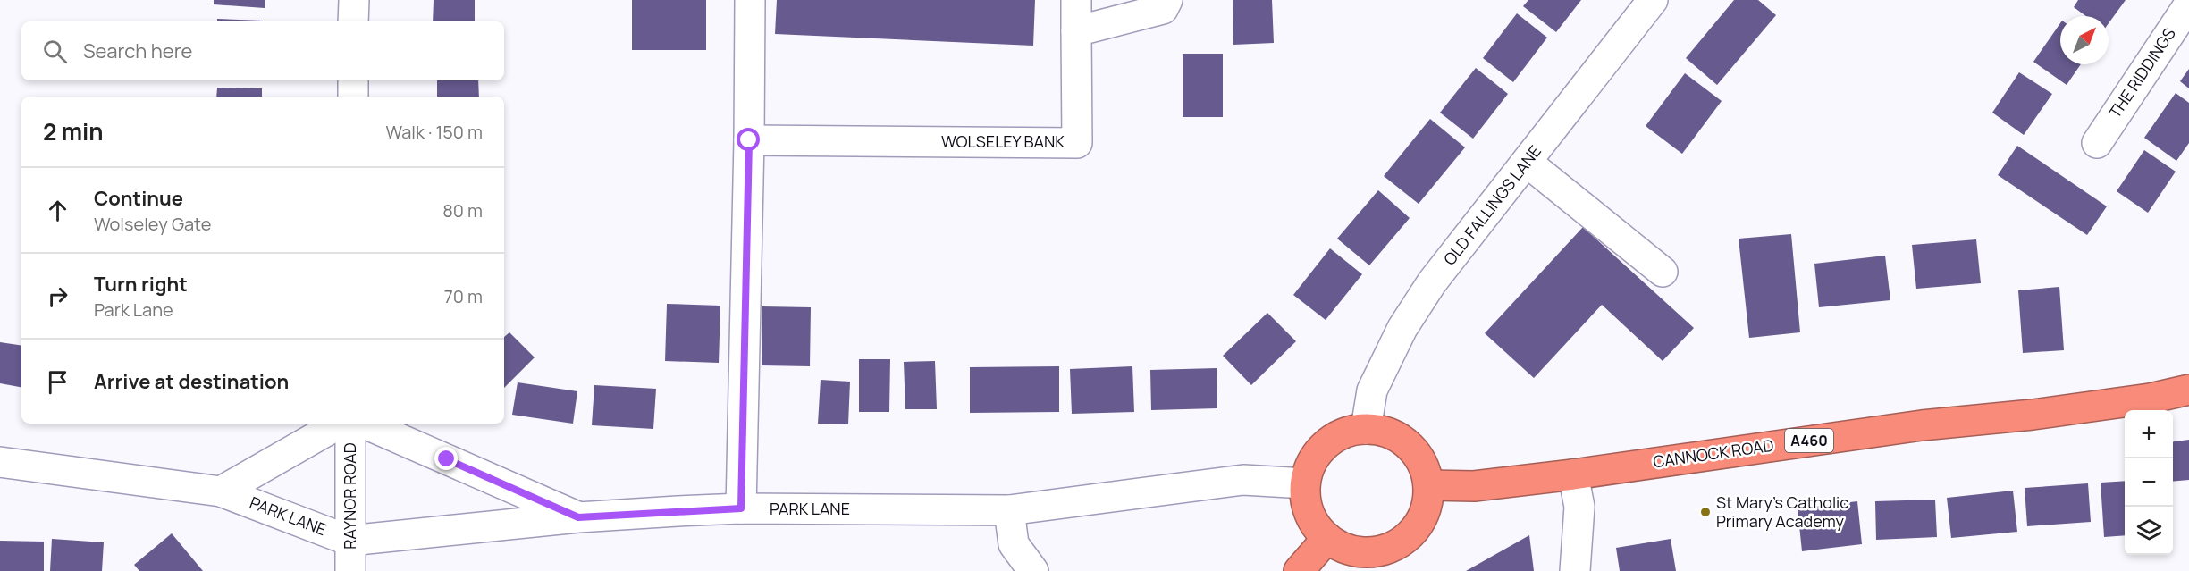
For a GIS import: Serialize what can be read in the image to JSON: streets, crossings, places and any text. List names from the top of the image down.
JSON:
{
  "streets": {
    "highway": ["A460", "CANNOCK ROAD"],
    "street": [
      "THE RIDDINGS",
      "WOLSELEY BANK",
      "OLD FALLINGS LANE",
      "RAYNOR ROAD",
      "PARK LANE"
    ]
  },
  "crossings": [
    ["OLD FALLINGS LANE", "CANNOCK ROAD"],
    ["OLD FALLINGS LANE", "PARK LANE"],
    ["CANNOCK ROAD", "PARK LANE"],
    ["RAYNOR ROAD", "PARK LANE"]
  ],
  "places": ["St Mary's Catholic Primary Academy"],
  "north": "top right",
  "page": {
    "search": "Search here",
    "heading": ["2 min", "Walk · 150 m"],
    "list": [
      ["Continue", "Wolseley Gate", "80 m"],
      ["Turn right", "Park Lane", "70 m"],
      "Arrive at destination"
    ],
    "map_buttons": ["+", "−"]
  }
}
